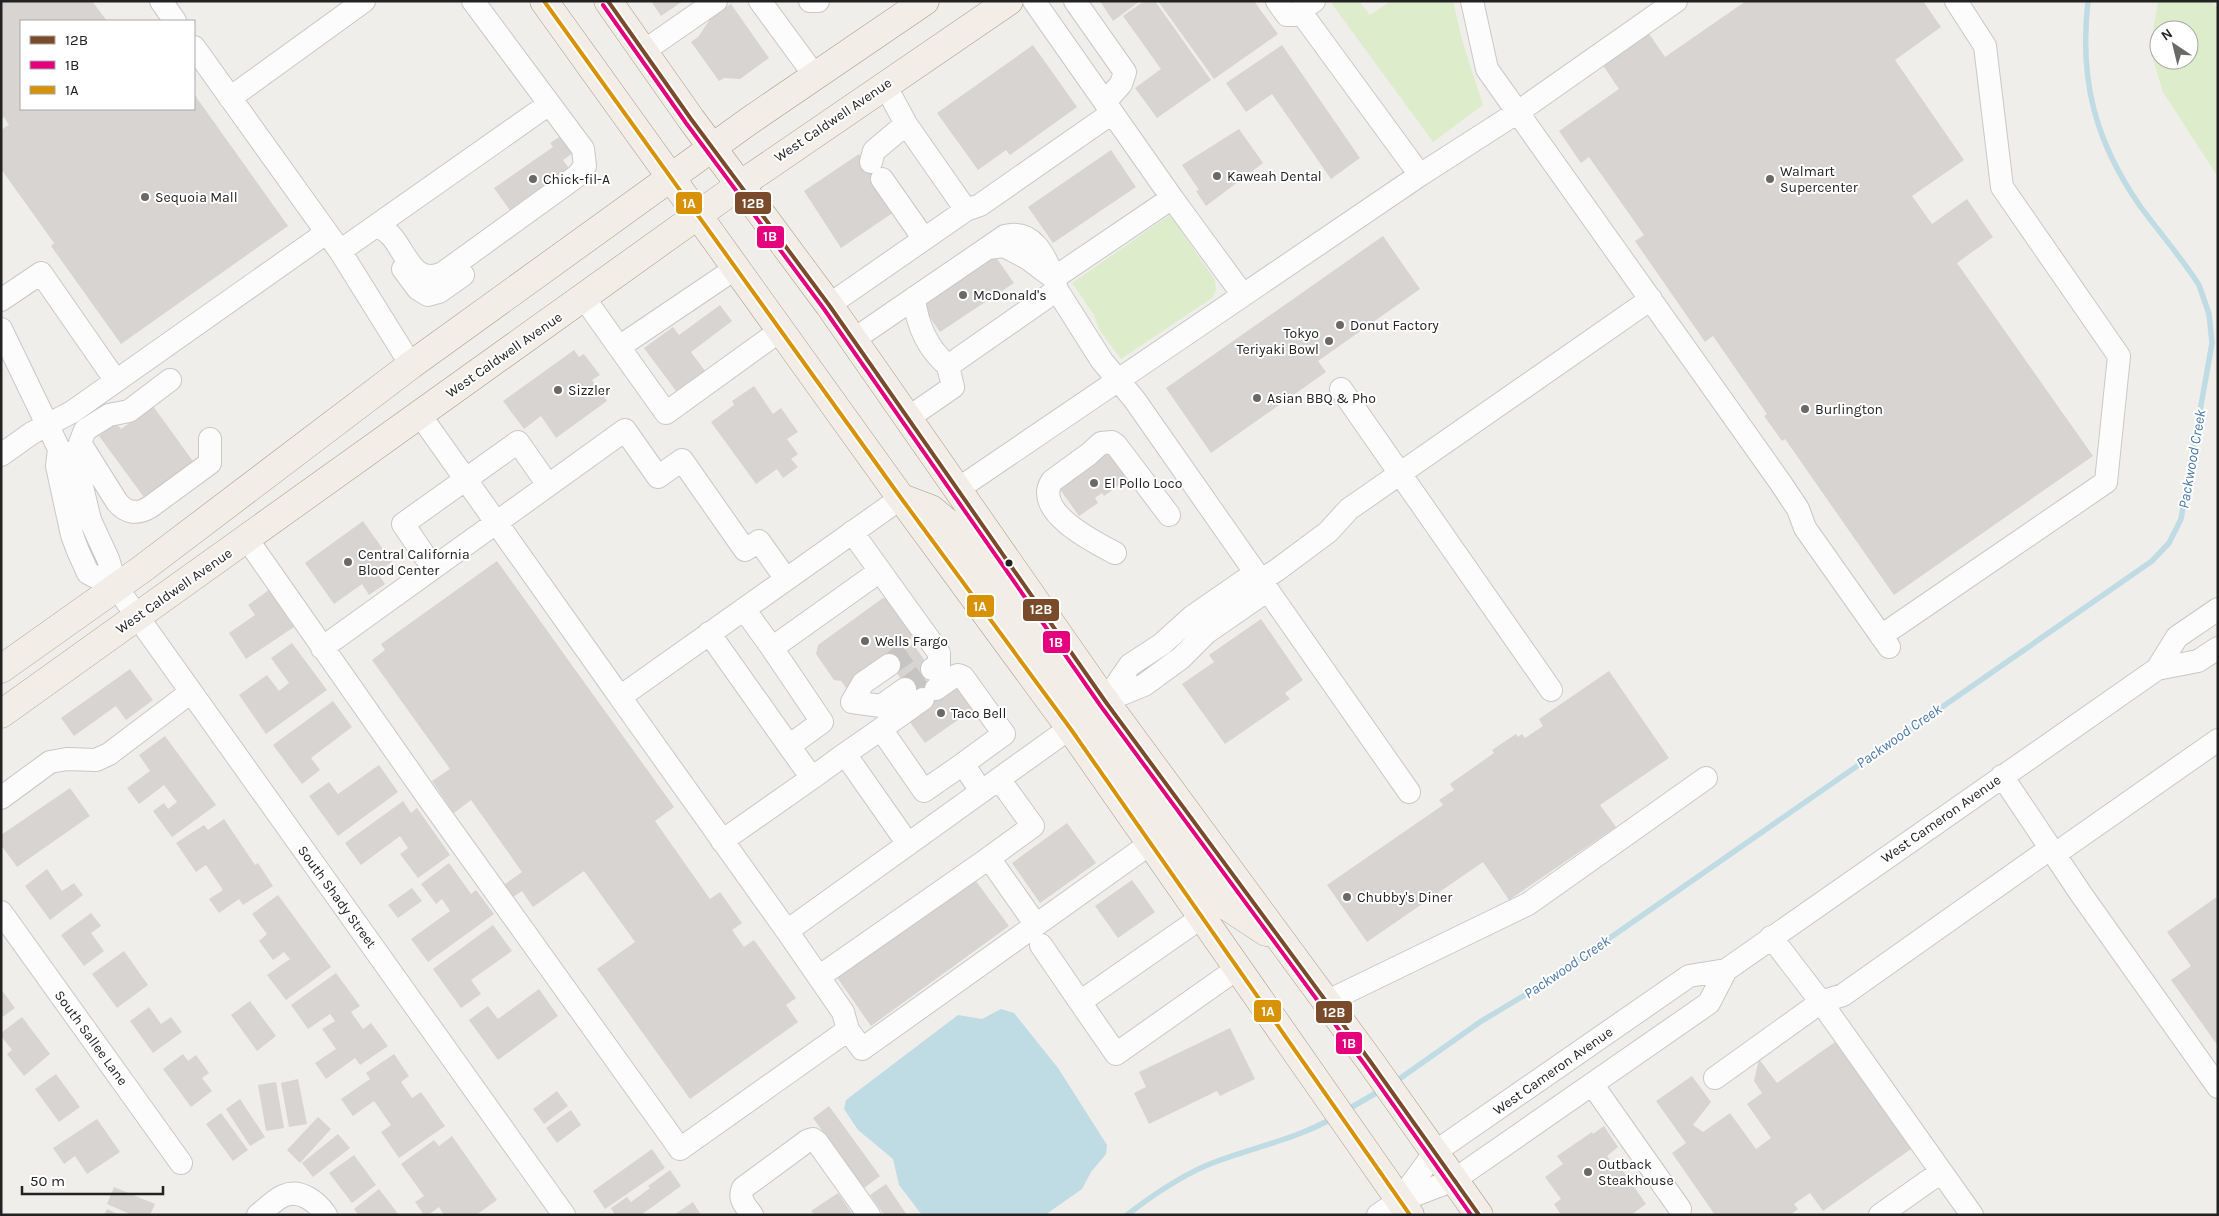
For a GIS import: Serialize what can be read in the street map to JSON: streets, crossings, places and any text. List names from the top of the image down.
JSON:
{
  "streets": {
    "main road": ["West Caldwell Avenue"],
    "street": ["West Cameron Avenue", "South Shady Street", "South Sallee Lane"]
  },
  "crossings": [
    ["West Caldwell Avenue", "South Shady Street"]
  ],
  "water": ["Packwood Creek"],
  "places": [
    "Kaweah Dental",
    "Chick-fil-A",
    "Walmart Supercenter",
    "Sequoia Mall",
    "McDonald's",
    "Donut Factory",
    "Tokyo Teriyaki Bowl",
    "Sizzler",
    "Asian BBQ & Pho",
    "Burlington",
    "El Pollo Loco",
    "Central California Blood Center",
    "Wells Fargo",
    "Taco Bell",
    "Chubby's Diner",
    "Outback Steakhouse"
  ],
  "lines": ["transit line 12B", "transit line 1A", "transit line 1B"],
  "legend": ["12B", "1B", "1A"],
  "scale_bar": "50 m",
  "north": "top left"
}
